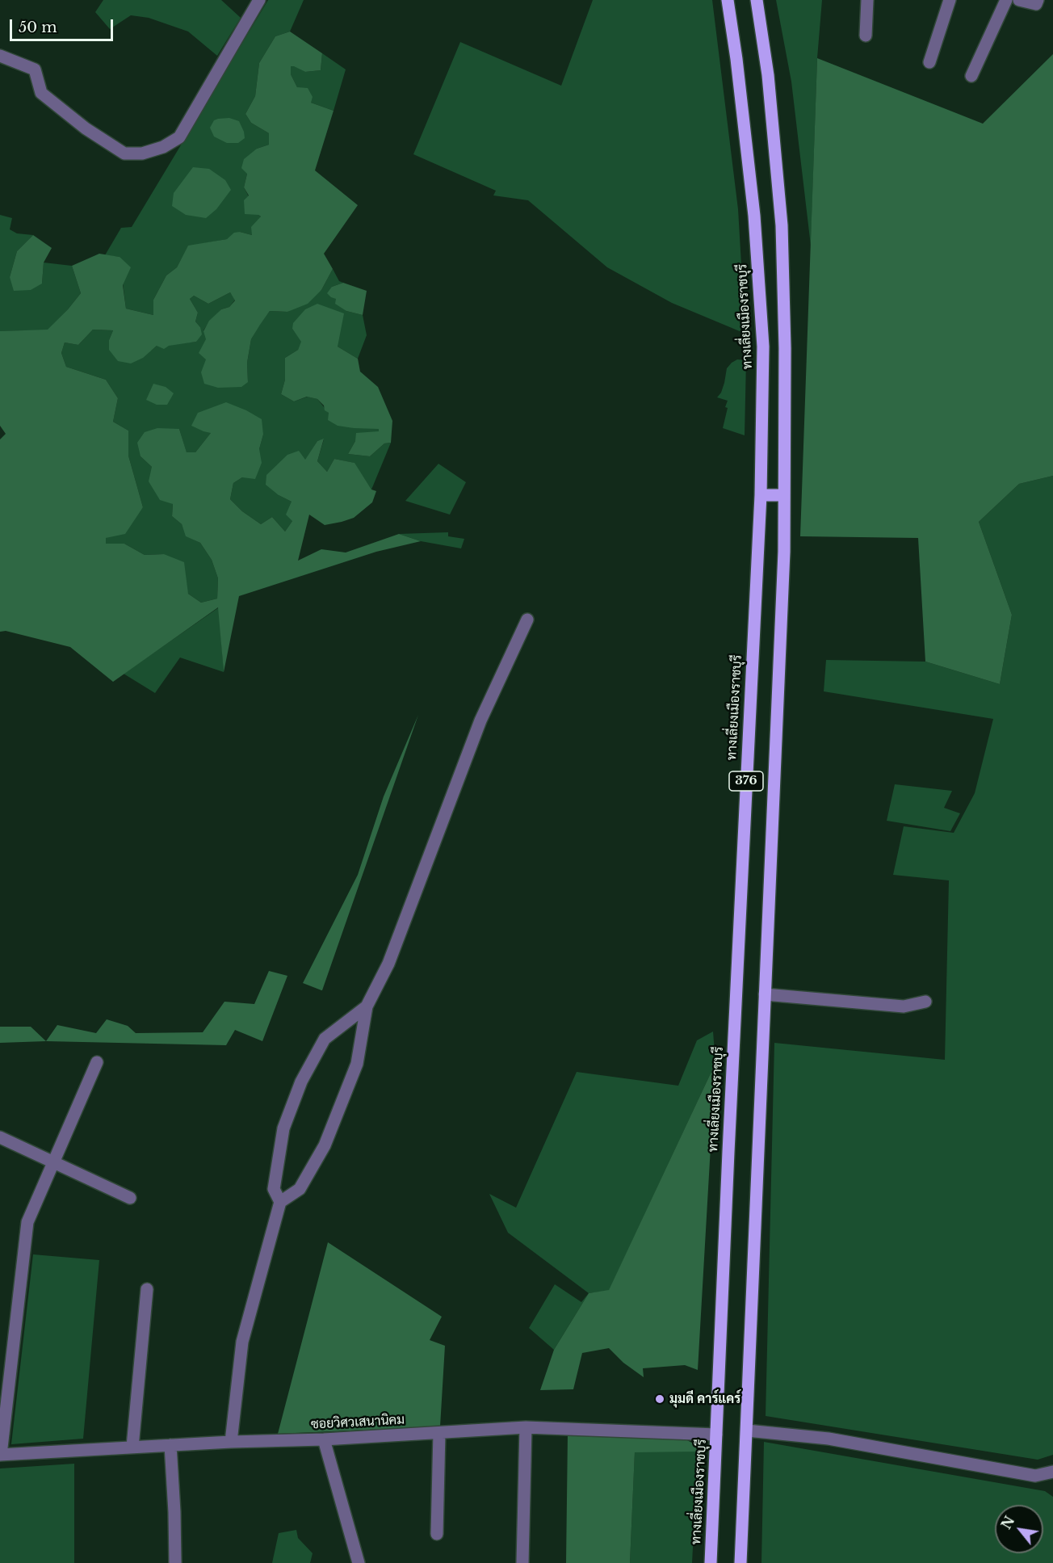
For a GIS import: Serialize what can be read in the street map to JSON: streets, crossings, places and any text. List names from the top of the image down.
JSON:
{
  "streets": {
    "main road": ["ทางเลี่ยงเมืองราชบุรี", "376"],
    "street": ["ซอยวิศวเสนานิคม"]
  },
  "crossings": [
    ["ทางเลี่ยงเมืองราชบุรี", "ซอยวิศวเสนานิคม"]
  ],
  "places": ["มุมดี คาร์แคร์"],
  "scale_bar": "50 m",
  "north": "top left"
}
